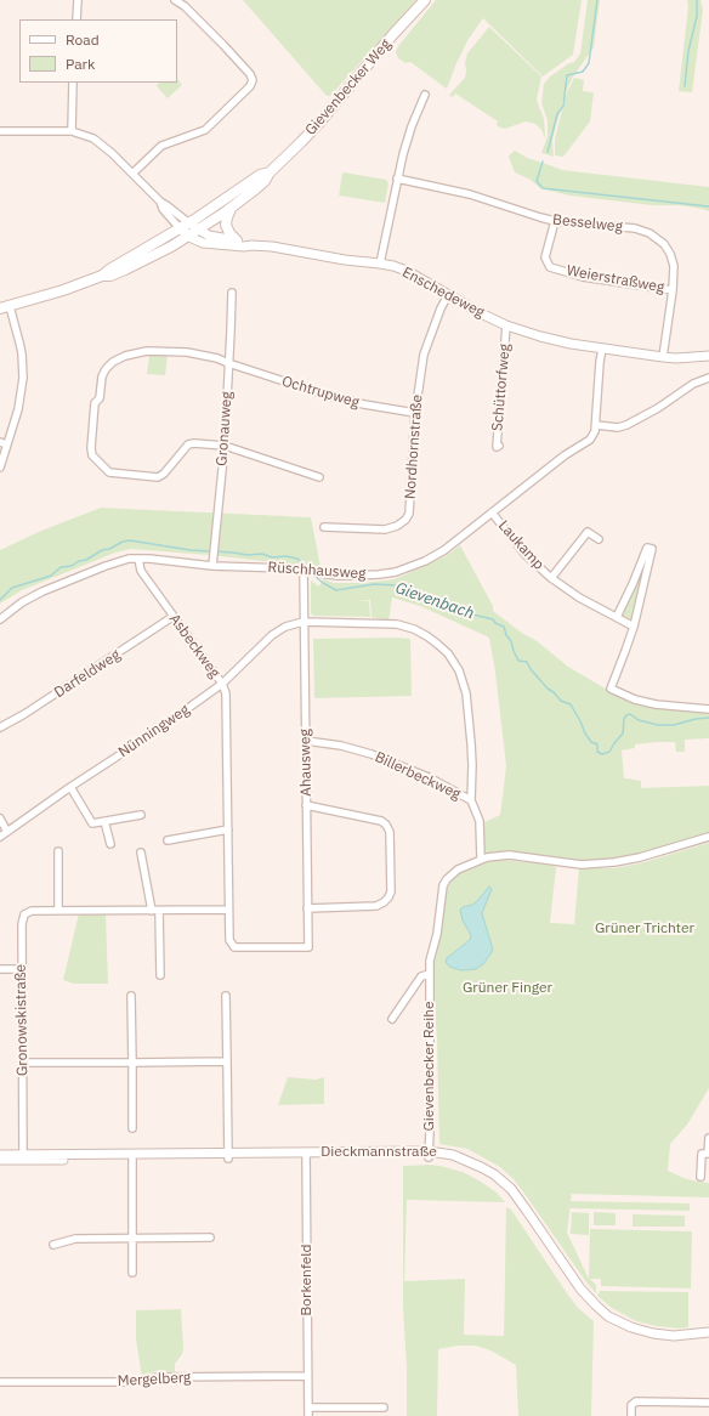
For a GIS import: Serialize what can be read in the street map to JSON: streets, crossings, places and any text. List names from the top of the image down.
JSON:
{
  "streets": {
    "main road": ["Gievenbecker Weg"],
    "street": [
      "Besselweg",
      "Weierstraßweg",
      "Enschedeweg",
      "Schüttorfweg",
      "Ochtrupweg",
      "Gronauweg",
      "Nordhornstraße",
      "Laukamp",
      "Rüschhausweg",
      "Asbeckweg",
      "Darfeldweg",
      "Nünningweg",
      "Ahausweg",
      "Billerbeckweg",
      "Gronowskistraße",
      "Gievenbecker Reihe",
      "Dieckmannstraße",
      "Borkenfeld",
      "Mergelberg"
    ]
  },
  "crossings": [
    ["Gievenbecker Weg", "Enschedeweg"],
    ["Besselweg", "Weierstraßweg"],
    ["Besselweg", "Enschedeweg"],
    ["Enschedeweg", "Schüttorfweg"],
    ["Enschedeweg", "Nordhornstraße"],
    ["Ochtrupweg", "Gronauweg"],
    ["Ochtrupweg", "Nordhornstraße"],
    ["Gronauweg", "Rüschhausweg"],
    ["Laukamp", "Rüschhausweg"],
    ["Rüschhausweg", "Asbeckweg"],
    ["Rüschhausweg", "Ahausweg"],
    ["Asbeckweg", "Darfeldweg"],
    ["Asbeckweg", "Nünningweg"],
    ["Asbeckweg", "Ahausweg"],
    ["Asbeckweg", "Gronowskistraße"],
    ["Nünningweg", "Ahausweg"],
    ["Ahausweg", "Billerbeckweg"],
    ["Billerbeckweg", "Gievenbecker Reihe"],
    ["Gronowskistraße", "Dieckmannstraße"],
    ["Gievenbecker Reihe", "Dieckmannstraße"],
    ["Dieckmannstraße", "Borkenfeld"],
    ["Borkenfeld", "Mergelberg"]
  ],
  "water": ["Gievenbach"],
  "parks": ["Grüner Trichter", "Grüner Finger"],
  "legend": ["Road", "Park"]
}
